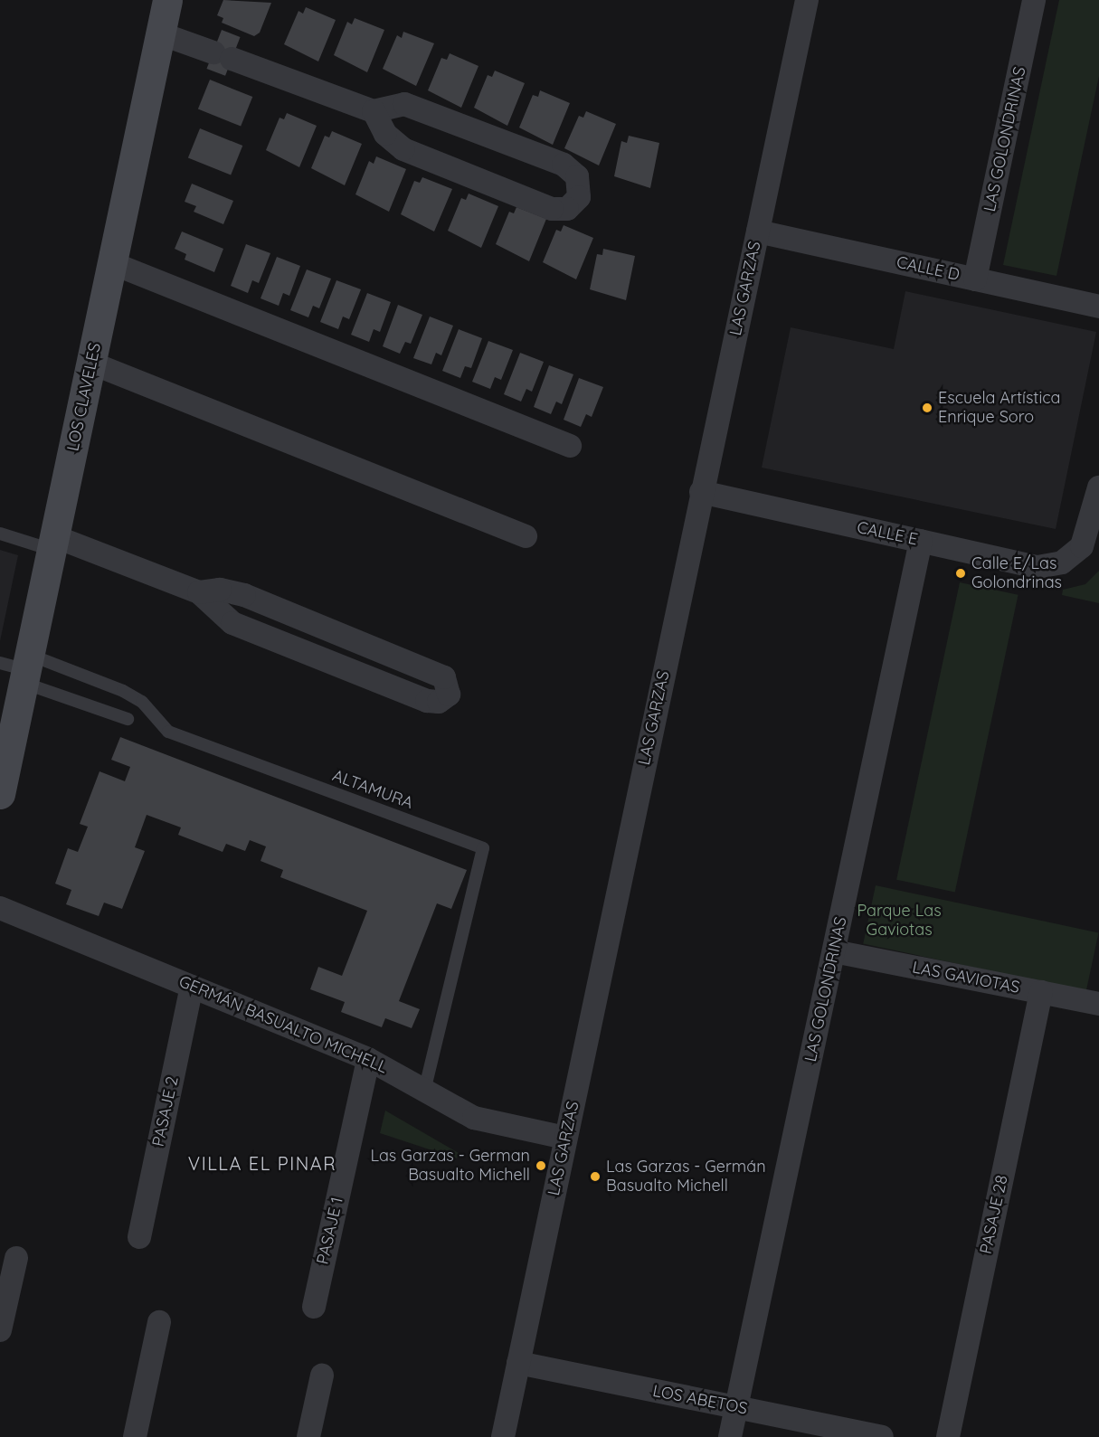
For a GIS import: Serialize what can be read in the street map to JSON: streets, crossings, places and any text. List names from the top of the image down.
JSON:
{
  "streets": {
    "street": [
      "LAS GOLONDRINAS",
      "CALLE D",
      "LAS GARZAS",
      "LOS CLAVELES",
      "CALLE E",
      "LAS GAVIOTAS",
      "GERMÁN BASUALTO MICHELL",
      "PASAJE 2",
      "PASAJE 28",
      "PASAJE 1",
      "LOS ABETOS"
    ],
    "lane": ["ALTAMURA"]
  },
  "crossings": [
    ["LAS GOLONDRINAS", "CALLE D"],
    ["LAS GOLONDRINAS", "CALLE E"],
    ["LAS GOLONDRINAS", "LAS GAVIOTAS"],
    ["LAS GOLONDRINAS", "LOS ABETOS"],
    ["CALLE D", "LAS GARZAS"],
    ["LAS GARZAS", "CALLE E"],
    ["LAS GARZAS", "GERMÁN BASUALTO MICHELL"],
    ["LAS GARZAS", "LOS ABETOS"],
    ["LOS CLAVELES", "ALTAMURA"],
    ["ALTAMURA", "GERMÁN BASUALTO MICHELL"],
    ["LAS GAVIOTAS", "PASAJE 28"],
    ["GERMÁN BASUALTO MICHELL", "PASAJE 2"],
    ["GERMÁN BASUALTO MICHELL", "PASAJE 1"]
  ],
  "districts": ["VILLA EL PINAR"],
  "parks": ["Parque Las Gaviotas"],
  "places": [
    "Escuela Artística Enrique Soro",
    "Calle E/Las Golondrinas",
    "Las Garzas - German Basualto Michell",
    "Las Garzas - Germán Basualto Michell"
  ]
}
